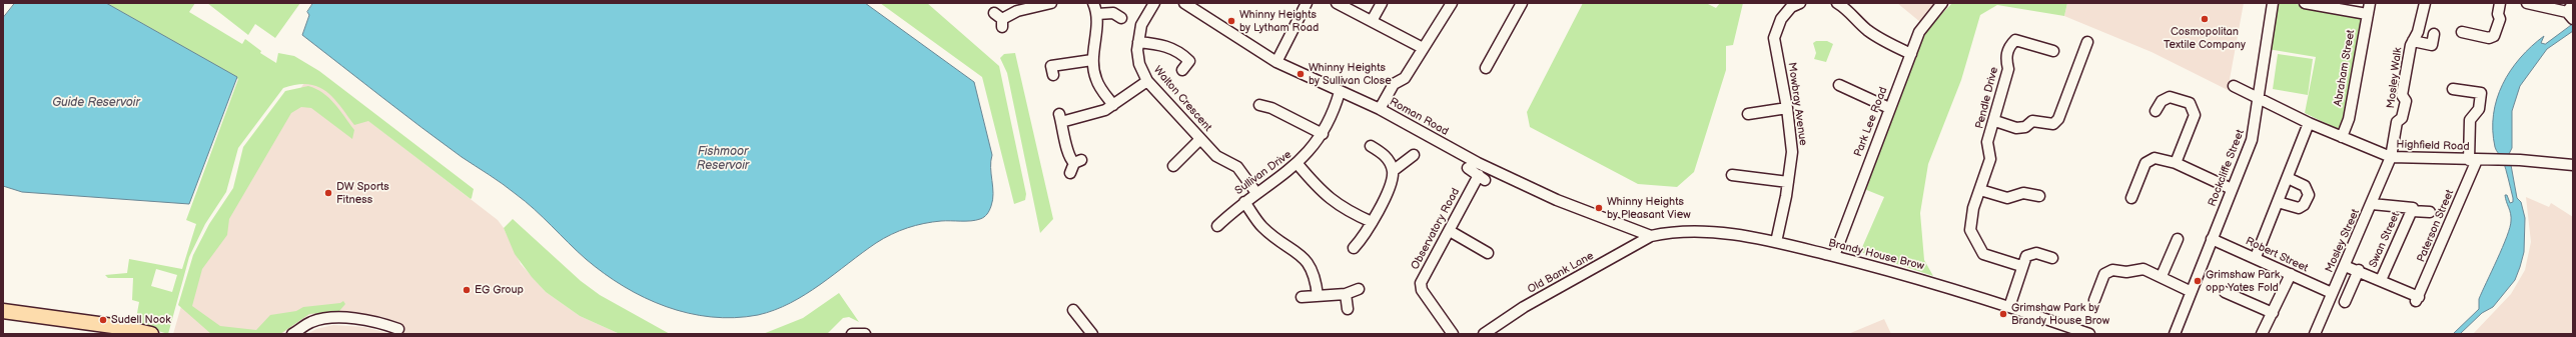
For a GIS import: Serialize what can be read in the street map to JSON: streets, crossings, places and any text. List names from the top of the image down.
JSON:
{
  "streets": {
    "street": [
      "Abraham Street",
      "Mosley Walk",
      "Pendle Drive",
      "Walton Crescent",
      "Mowbray Avenue",
      "Roman Road",
      "Park Lee Road",
      "Highfield Road",
      "Rockcliffe Street",
      "Sullivan Drive",
      "Paterson Street",
      "Observatory Road",
      "Swan Street",
      "Mosley Street",
      "Brandy House Brow",
      "Robert Street",
      "Old Bank Lane"
    ]
  },
  "crossings": [
    ["Abraham Street", "Highfield Road"],
    ["Mosley Walk", "Highfield Road"],
    ["Mosley Walk", "Mosley Street"],
    ["Walton Crescent", "Sullivan Drive"],
    ["Mowbray Avenue", "Brandy House Brow"],
    ["Roman Road", "Sullivan Drive"],
    ["Roman Road", "Brandy House Brow"],
    ["Roman Road", "Old Bank Lane"],
    ["Park Lee Road", "Brandy House Brow"],
    ["Highfield Road", "Rockcliffe Street"],
    ["Highfield Road", "Paterson Street"],
    ["Highfield Road", "Mosley Street"],
    ["Rockcliffe Street", "Robert Street"],
    ["Paterson Street", "Swan Street"],
    ["Mosley Street", "Robert Street"],
    ["Brandy House Brow", "Old Bank Lane"]
  ],
  "water": ["Guide Reservoir", "Fishmoor Reservoir"],
  "places": [
    "Cosmopolitan Textile Company",
    "Whinny Heights by Lytham Road",
    "Whinny Heights by Sullivan Close",
    "DW Sports Fitness",
    "Whinny Heights by Pleasant View",
    "Grimshaw Park opp Yates Fold",
    "EG Group",
    "Grimshaw Park by Brandy House Brow",
    "Sudell Nook"
  ]
}
